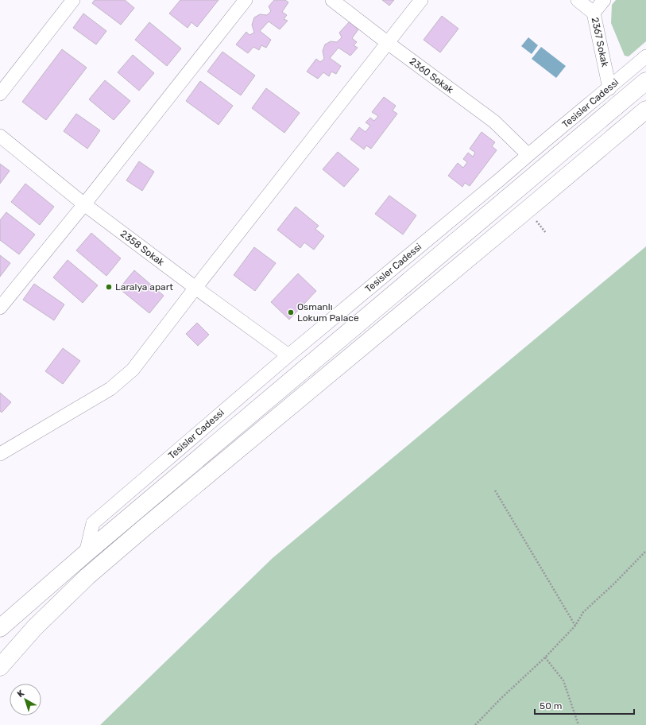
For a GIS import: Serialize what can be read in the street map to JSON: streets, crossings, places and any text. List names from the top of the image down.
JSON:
{
  "streets": {
    "street": [
      "2367 Sokak",
      "2360 Sokak",
      "Tesisler Cadessi",
      "2358 Sokak"
    ]
  },
  "crossings": [
    ["2367 Sokak", "Tesisler Cadessi"],
    ["2360 Sokak", "Tesisler Cadessi"],
    ["Tesisler Cadessi", "2358 Sokak"]
  ],
  "places": ["Laralya apart", "Osmanlı Lokum Palace"],
  "scale_bar": "50 m",
  "north": "top left"
}
